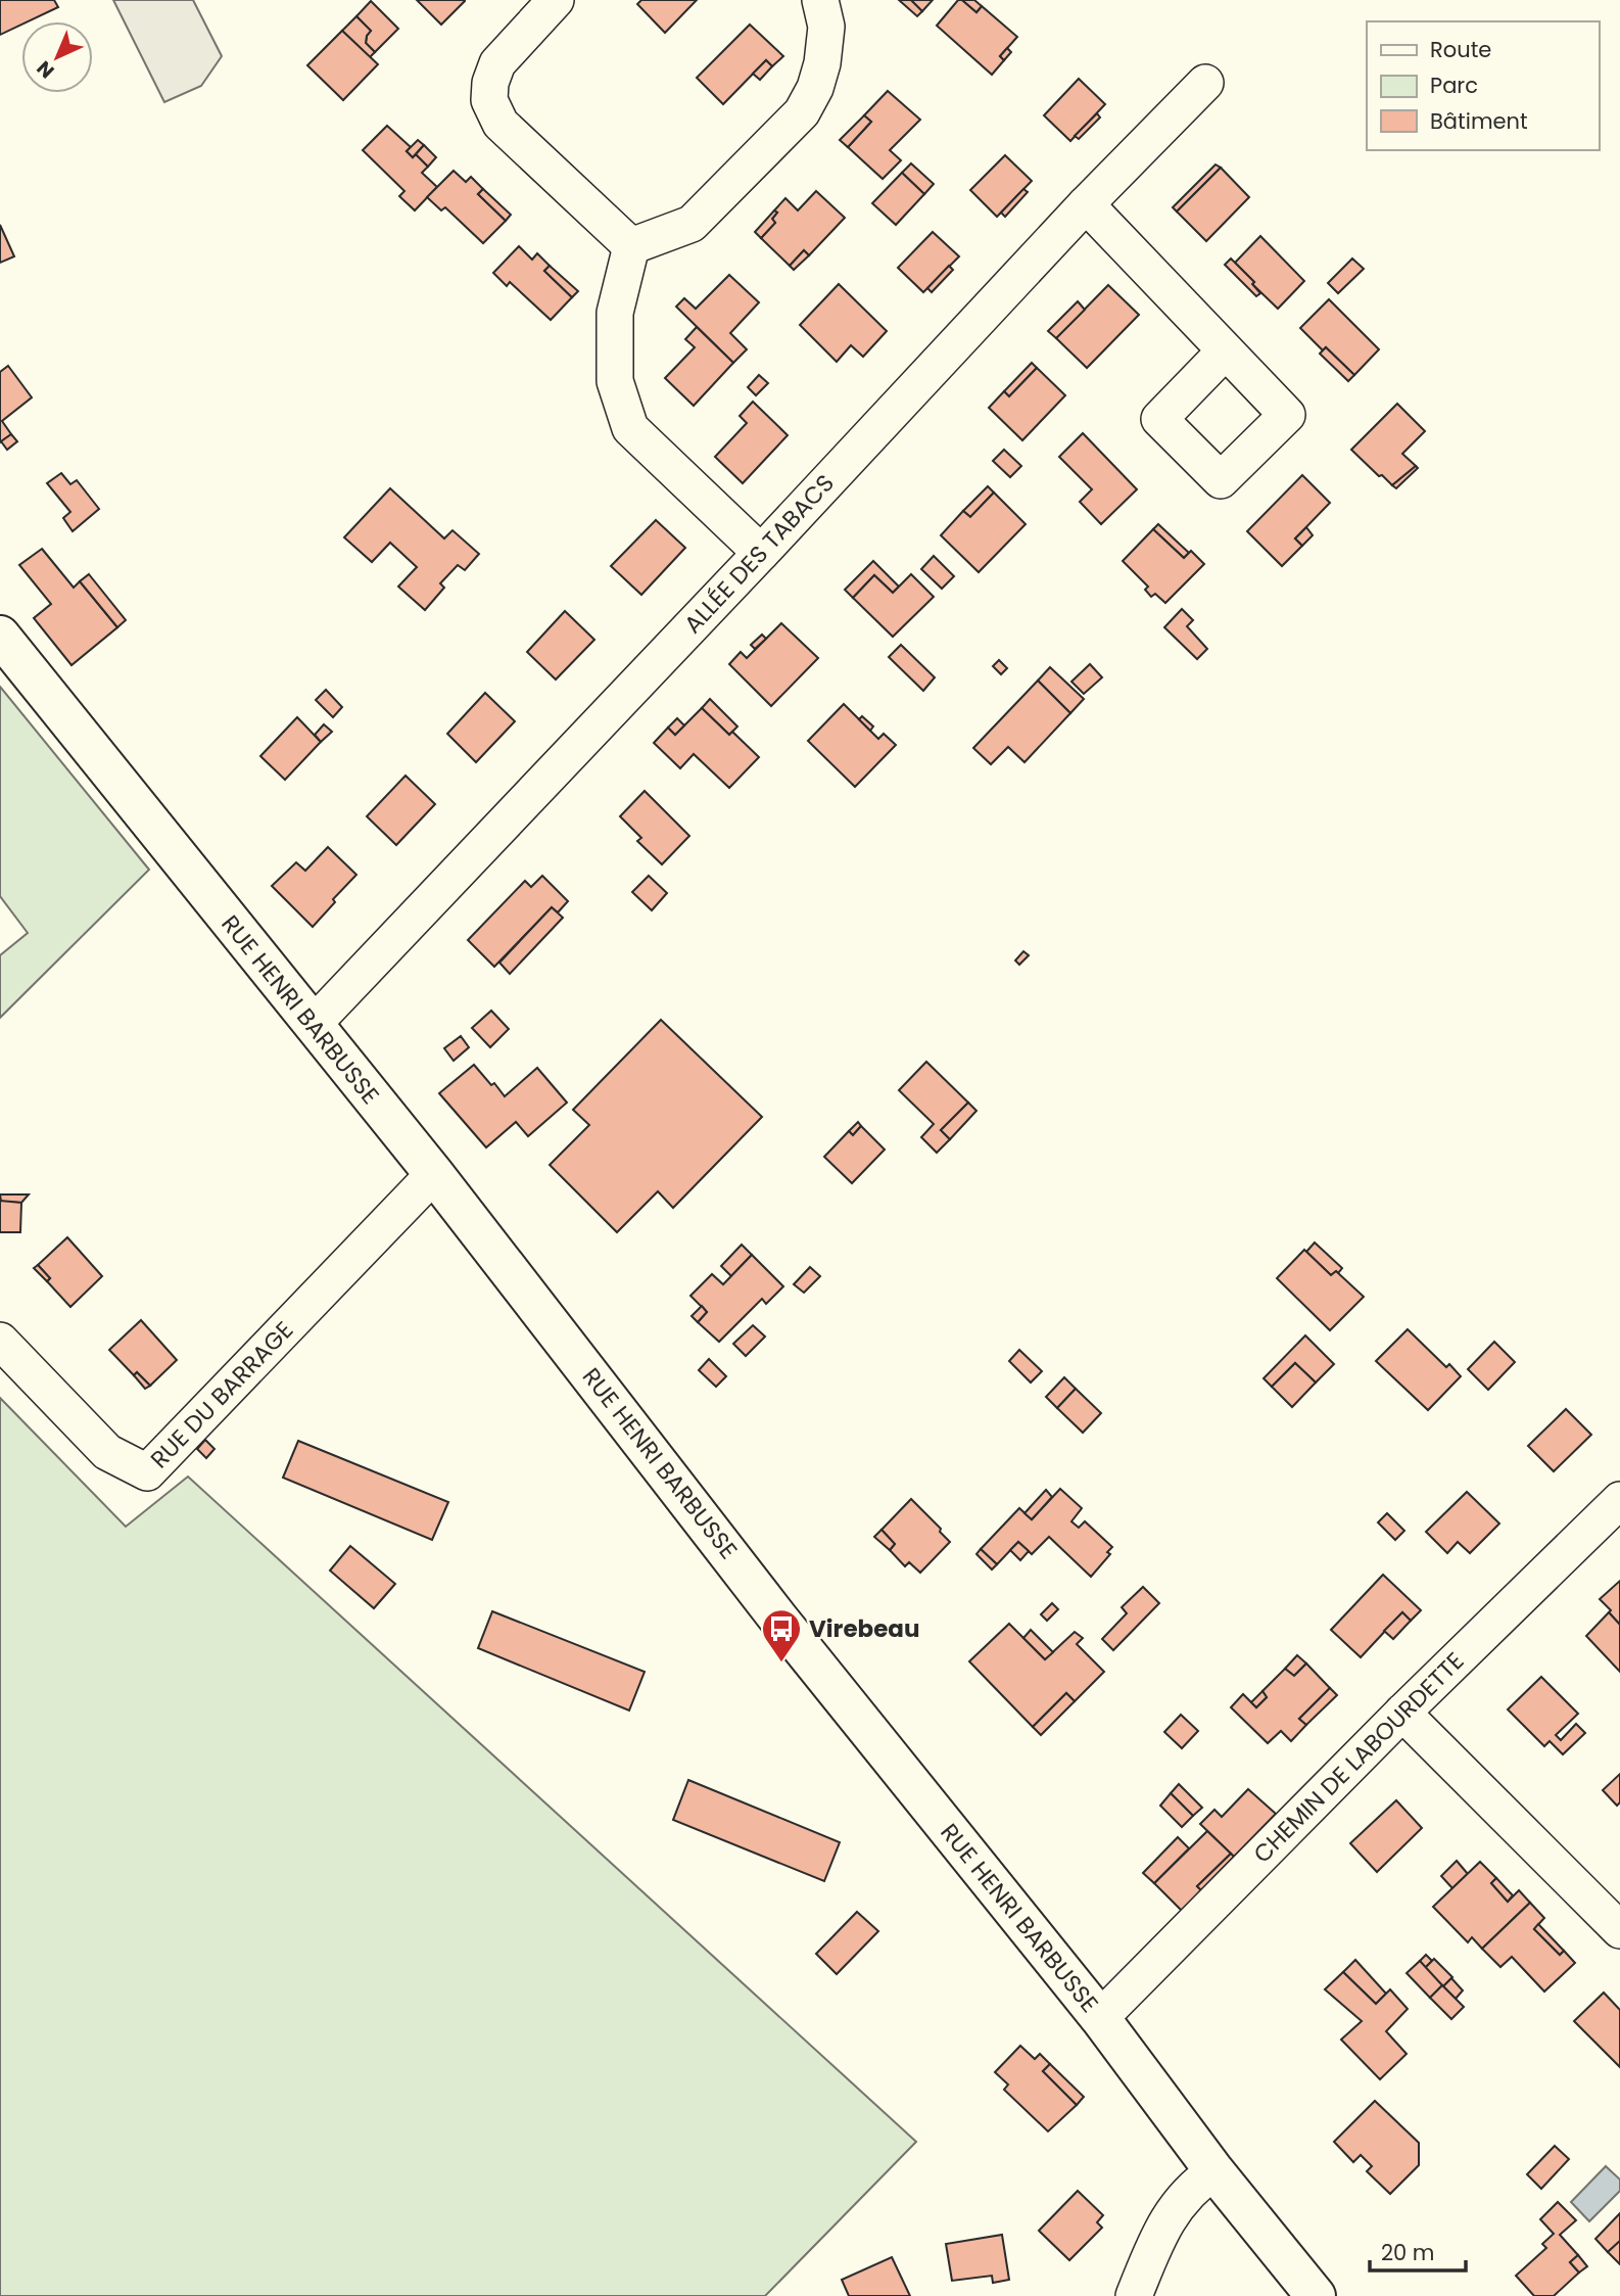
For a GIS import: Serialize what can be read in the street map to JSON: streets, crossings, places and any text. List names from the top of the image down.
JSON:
{
  "streets": {
    "main road": ["RUE HENRI BARBUSSE"],
    "street": ["ALLÉE DES TABACS", "RUE DU BARRAGE", "CHEMIN DE LABOURDETTE"]
  },
  "crossings": [
    ["ALLÉE DES TABACS", "RUE HENRI BARBUSSE"],
    ["RUE HENRI BARBUSSE", "RUE DU BARRAGE"],
    ["RUE HENRI BARBUSSE", "CHEMIN DE LABOURDETTE"]
  ],
  "places": {
    "bus stop": ["Virebeau"]
  },
  "legend": ["Route", "Parc", "Bâtiment"],
  "scale_bar": "20 m",
  "north": "bottom left"
}
